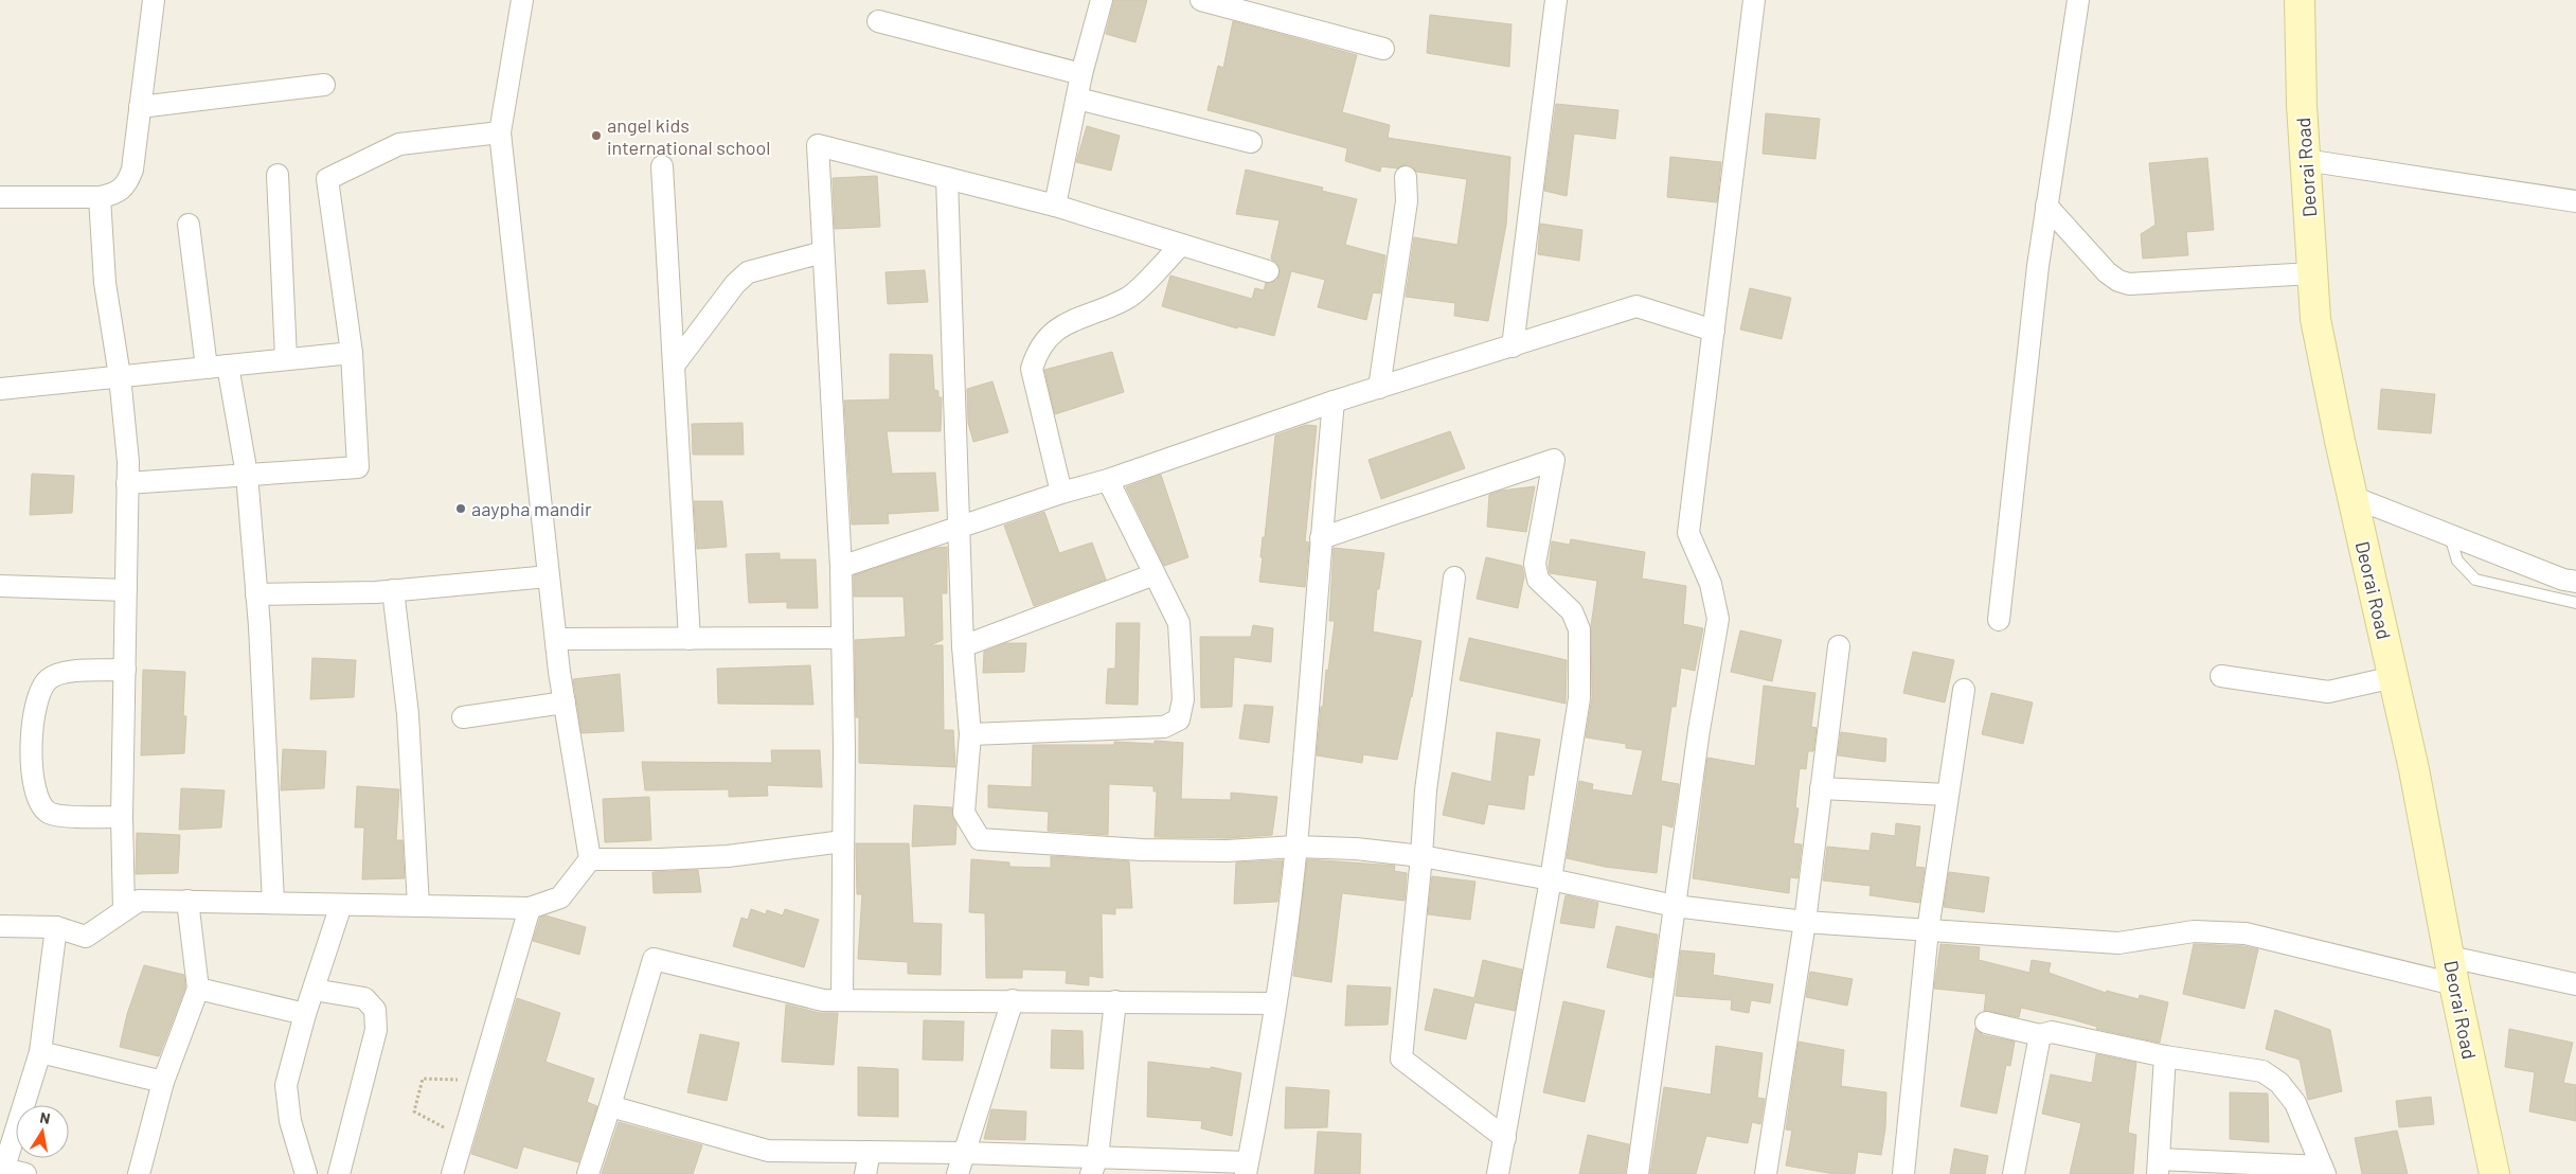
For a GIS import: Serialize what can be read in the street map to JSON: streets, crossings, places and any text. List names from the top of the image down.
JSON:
{
  "streets": {
    "street": ["Deorai Road"]
  },
  "places": ["angel kids international school", "aaypha mandir"],
  "north": "top"
}
